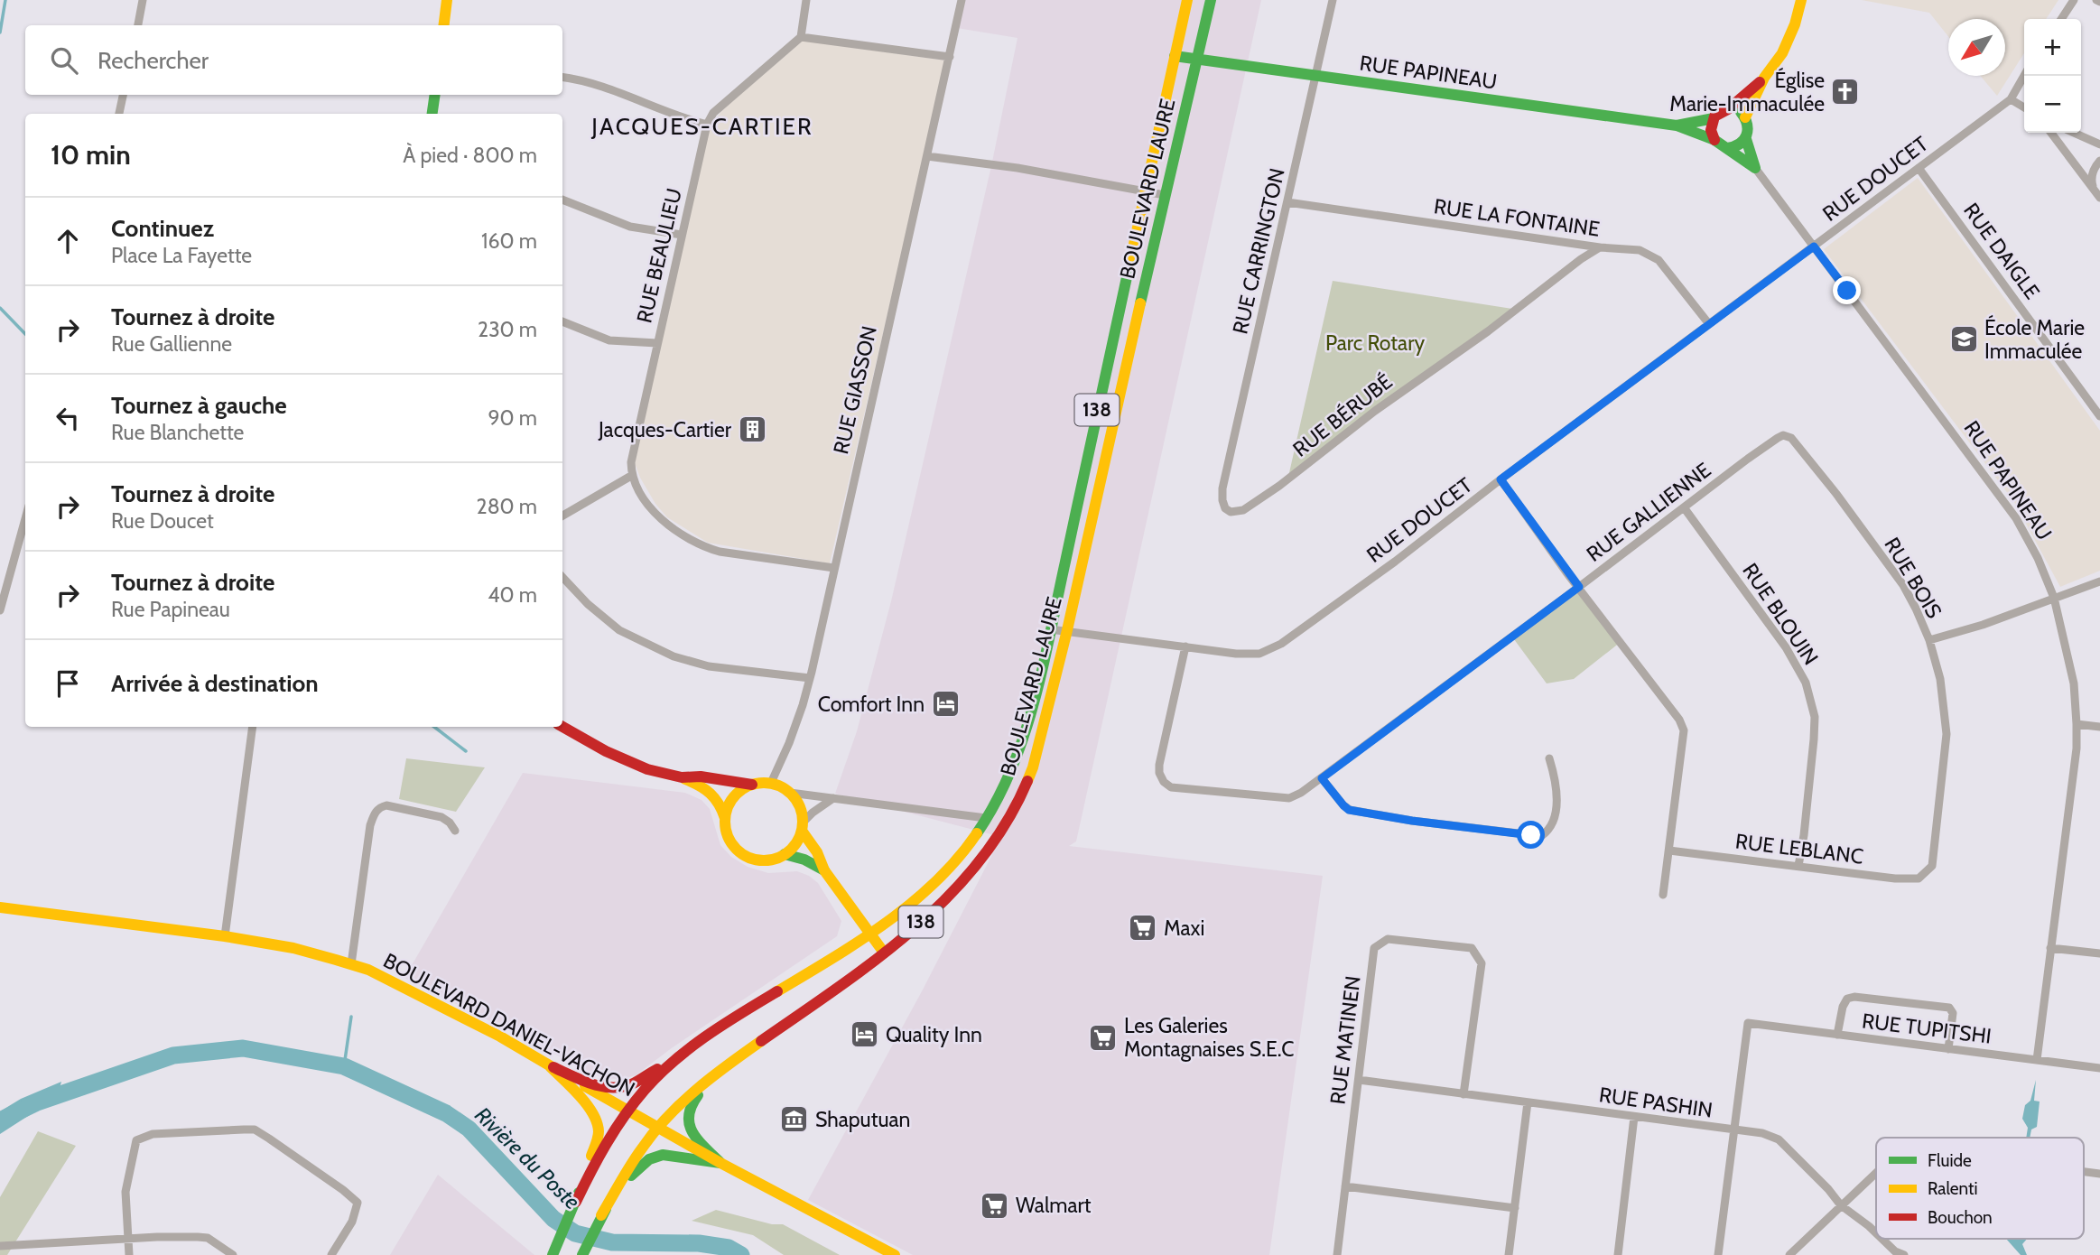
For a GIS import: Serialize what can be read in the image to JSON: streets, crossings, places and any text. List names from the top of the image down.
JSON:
{
  "streets": {
    "main road": [
      "RUE PAPINEAU",
      "BOULEVARD LAURE",
      "138",
      "BOULEVARD DANIEL-VACHON"
    ],
    "street": [
      "RUE DOUCET",
      "RUE LA FONTAINE",
      "RUE CARRINGTON",
      "RUE DAIGLE",
      "RUE BEAULIEU",
      "RUE GIASSON",
      "RUE BÉRUBÉ",
      "RUE GALLIENNE",
      "RUE BOIS",
      "RUE BLOUIN",
      "RUE LEBLANC",
      "RUE TUPITSHI",
      "RUE MATINEN",
      "RUE PASHIN"
    ]
  },
  "crossings": [
    ["RUE PAPINEAU", "RUE DOUCET"],
    ["RUE PAPINEAU", "BOULEVARD LAURE"],
    ["RUE PAPINEAU", "RUE CARRINGTON"],
    ["RUE PAPINEAU", "RUE TUPITSHI"],
    ["RUE DOUCET", "BOULEVARD LAURE"],
    ["RUE DOUCET", "RUE LA FONTAINE"],
    ["RUE DOUCET", "RUE DAIGLE"],
    ["RUE DOUCET", "RUE GALLIENNE"],
    ["BOULEVARD LAURE", "138"],
    ["BOULEVARD LAURE", "BOULEVARD DANIEL-VACHON"],
    ["RUE LA FONTAINE", "RUE CARRINGTON"],
    ["RUE LA FONTAINE", "RUE BÉRUBÉ"],
    ["RUE CARRINGTON", "RUE BÉRUBÉ"],
    ["RUE GALLIENNE", "RUE BOIS"],
    ["RUE GALLIENNE", "RUE BLOUIN"],
    ["RUE BOIS", "RUE LEBLANC"],
    ["RUE BLOUIN", "RUE LEBLANC"],
    ["RUE TUPITSHI", "RUE PASHIN"],
    ["RUE MATINEN", "RUE PASHIN"]
  ],
  "districts": ["JACQUES-CARTIER"],
  "water": ["Rivière du Poste"],
  "parks": ["Parc Rotary"],
  "places": {
    "church": ["Église Marie-Immaculée"],
    "school or university": ["École Marie Immaculée"],
    "building": ["Jacques-Cartier"],
    "hotel": ["Comfort Inn", "Quality Inn"],
    "supermarket": ["Maxi", "Les Galeries Montagnaises S.E.C", "Walmart"],
    "museum": ["Shaputuan"]
  },
  "legend": ["Fluide", "Ralenti", "Bouchon"],
  "north": "bottom left",
  "page": {
    "map_buttons": ["+", "−"],
    "search": "Rechercher",
    "heading": ["10 min", "À pied · 800 m"],
    "list": [
      ["Continuez", "Place La Fayette", "160 m"],
      ["Tournez à droite", "Rue Gallienne", "230 m"],
      ["Tournez à gauche", "Rue Blanchette", "90 m"],
      ["Tournez à droite", "Rue Doucet", "280 m"],
      ["Tournez à droite", "Rue Papineau", "40 m"],
      "Arrivée à destination"
    ]
  }
}
